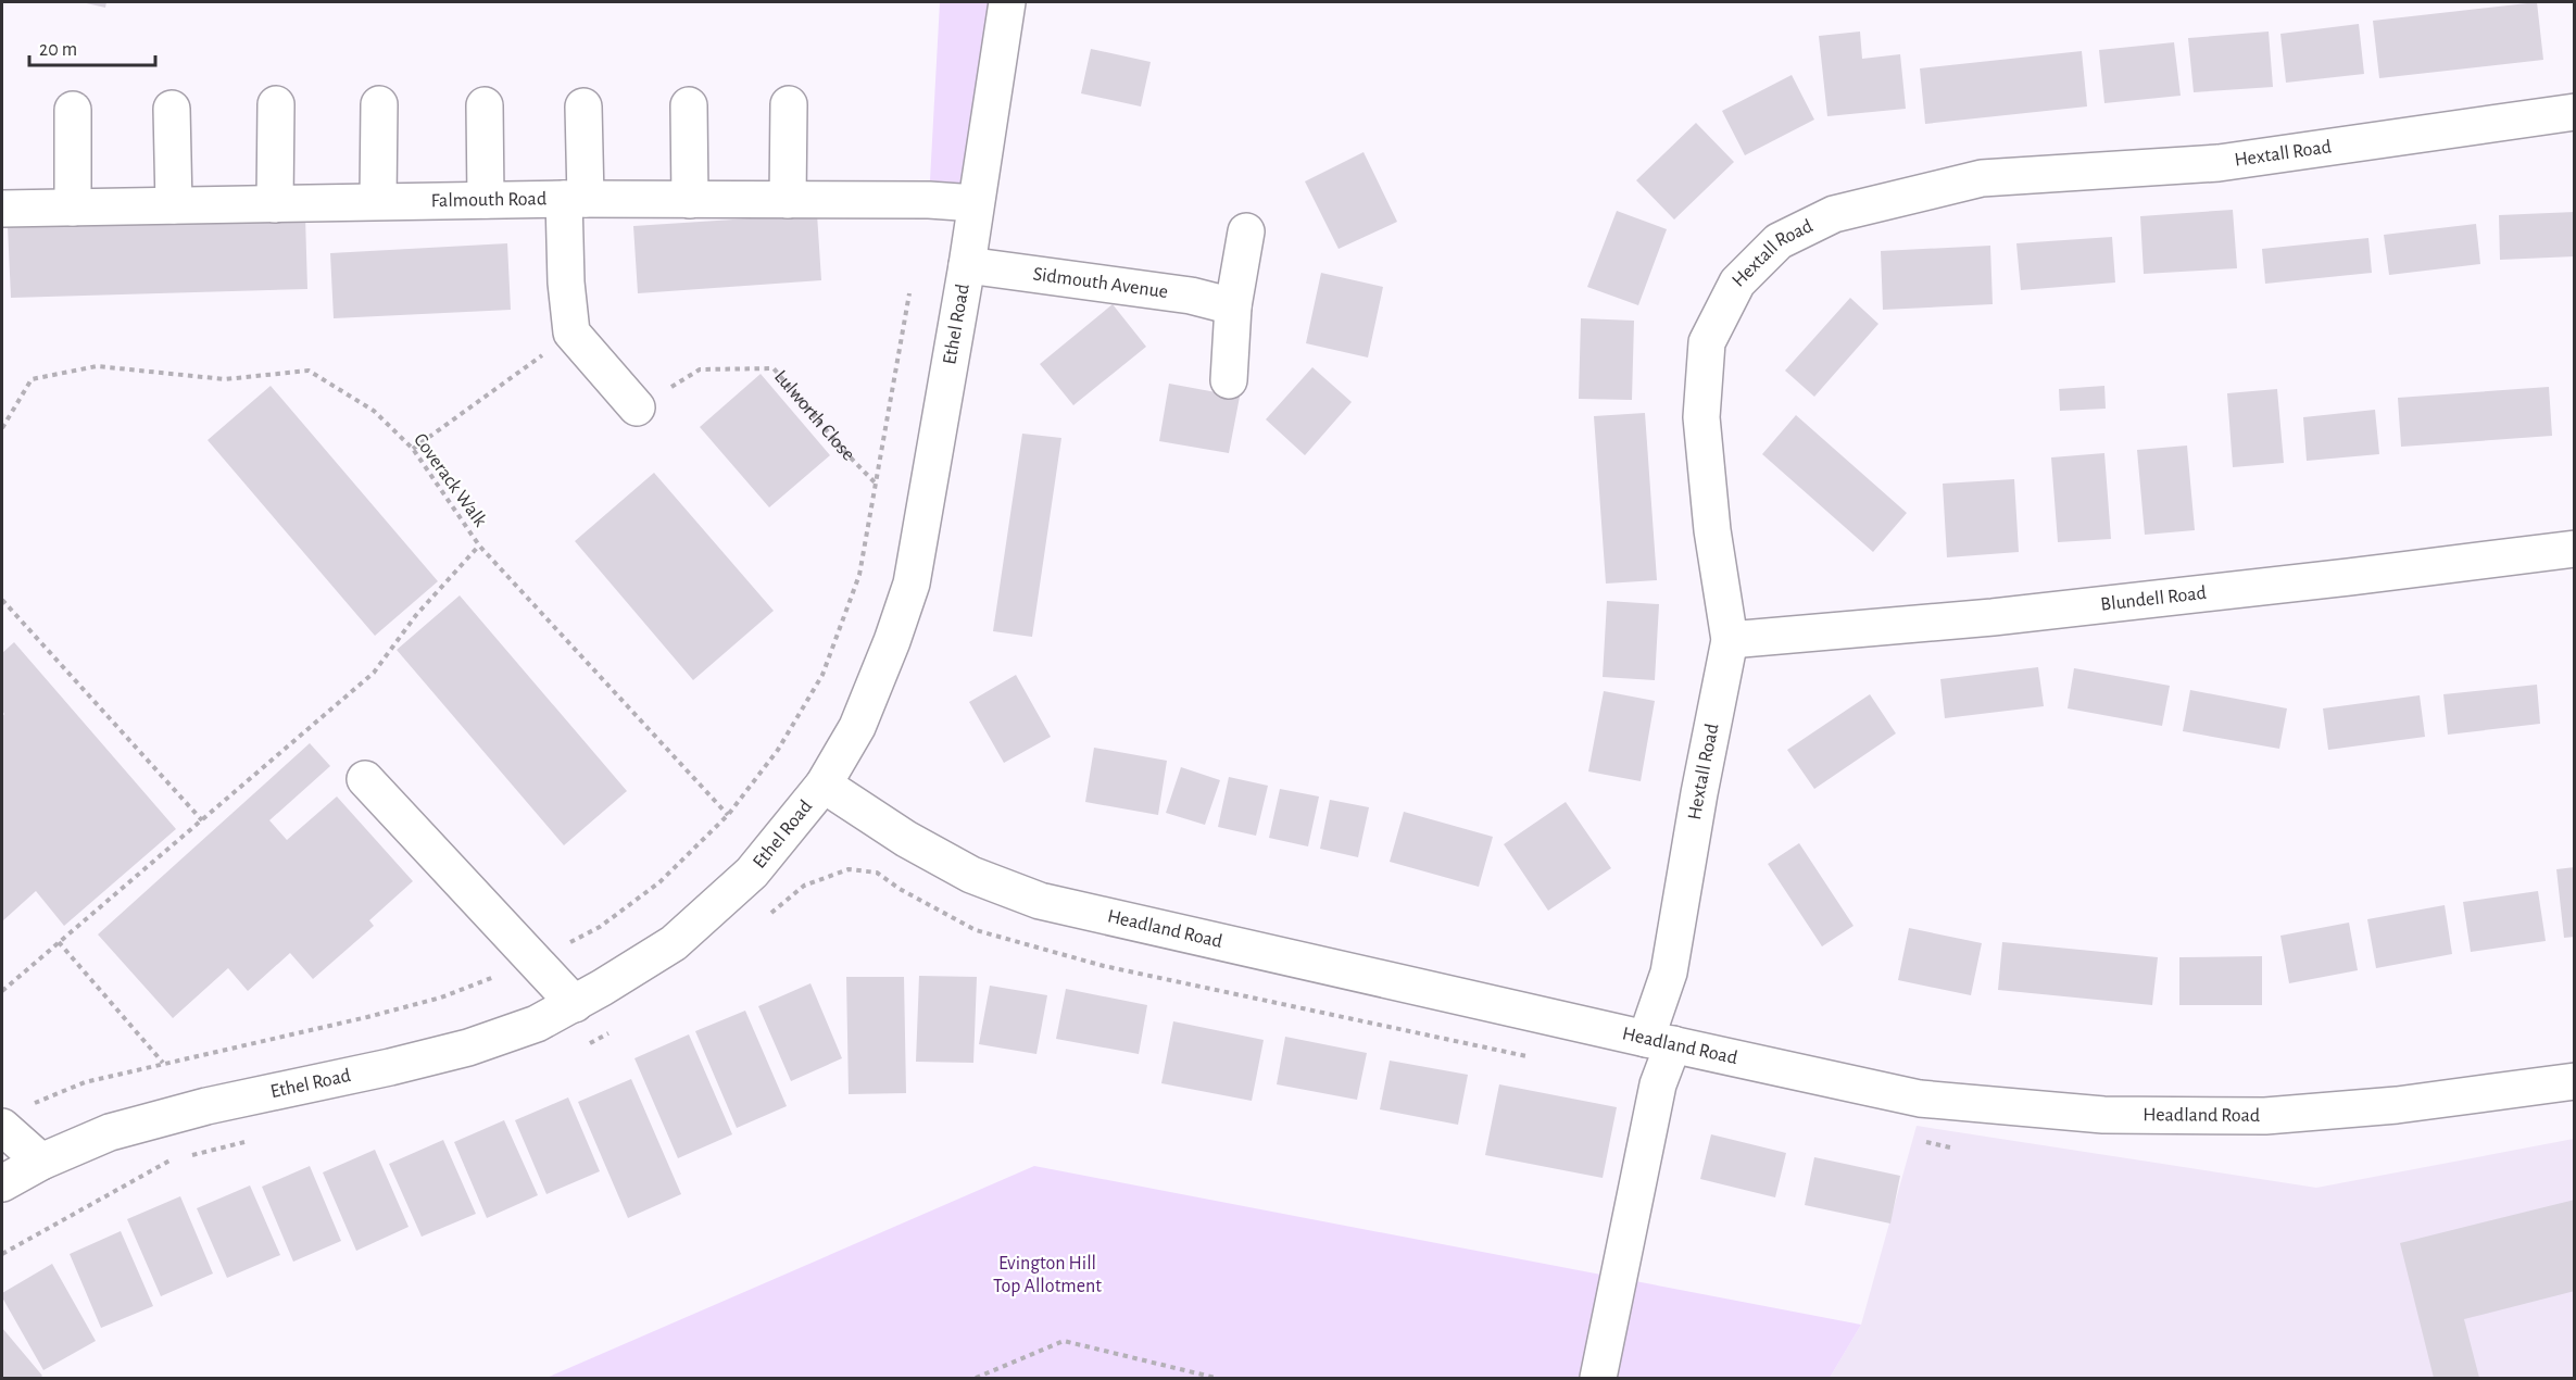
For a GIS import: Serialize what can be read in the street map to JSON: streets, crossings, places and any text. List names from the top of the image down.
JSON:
{
  "streets": {
    "street": [
      "Hextall Road",
      "Falmouth Road",
      "Sidmouth Avenue",
      "Ethel Road",
      "Blundell Road",
      "Headland Road"
    ],
    "path": ["Lulworth Close", "Coverack Walk"]
  },
  "crossings": [
    ["Hextall Road", "Blundell Road"],
    ["Hextall Road", "Headland Road"],
    ["Falmouth Road", "Ethel Road"],
    ["Sidmouth Avenue", "Ethel Road"],
    ["Ethel Road", "Headland Road"]
  ],
  "parks": ["Evington Hill Top Allotment"],
  "scale_bar": "20 m"
}
